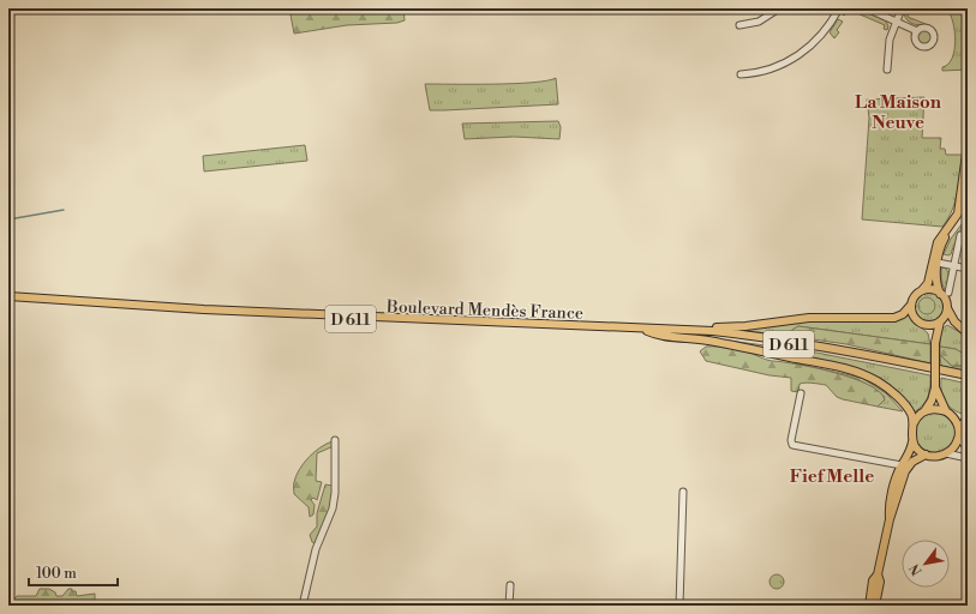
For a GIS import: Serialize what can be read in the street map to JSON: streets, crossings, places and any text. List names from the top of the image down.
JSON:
{
  "streets": {
    "main road": ["Boulevard Mendès France", "D 611"]
  },
  "crossings": [
    ["Boulevard Mendès France", "D 611"]
  ],
  "districts": ["La Maison Neuve", "Fief Melle"],
  "scale_bar": "100 m",
  "north": "bottom left"
}
